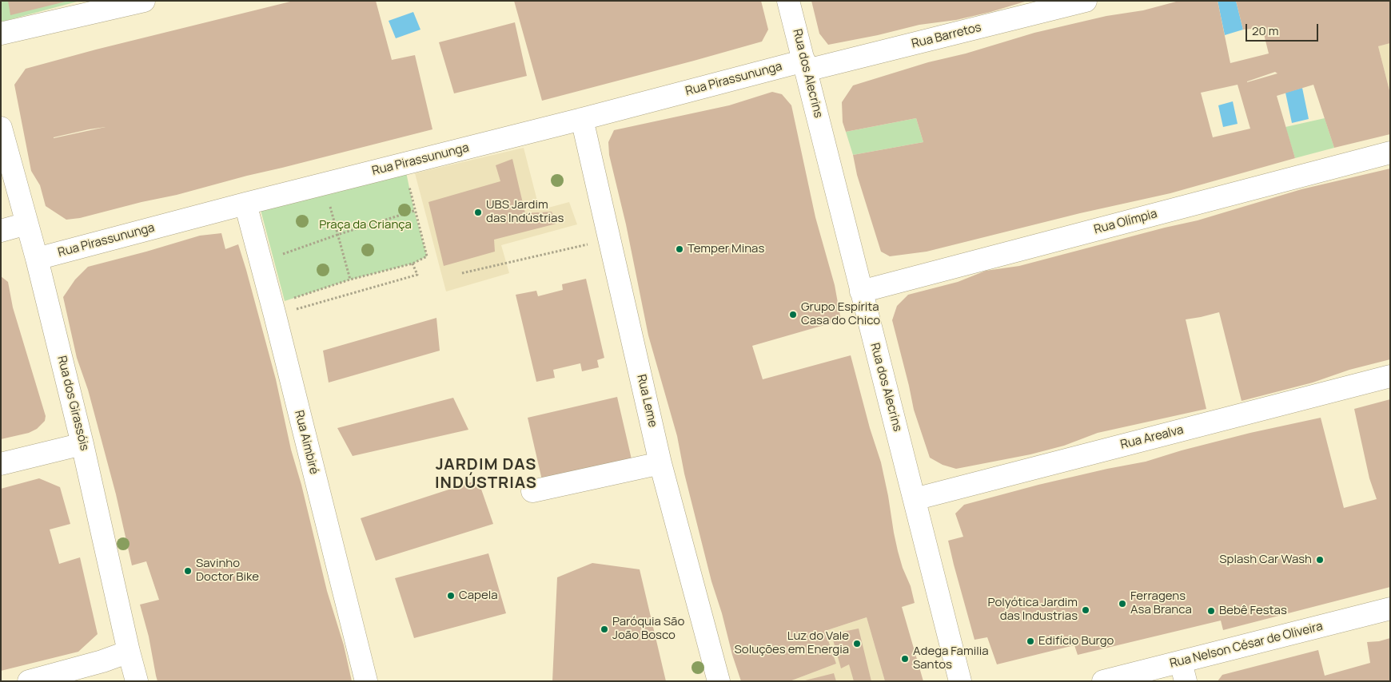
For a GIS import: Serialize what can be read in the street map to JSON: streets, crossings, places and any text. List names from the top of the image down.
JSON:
{
  "streets": {
    "street": [
      "Rua Barretos",
      "Rua dos Alecrins",
      "Rua Pirassununga",
      "Rua Olímpia",
      "Rua Leme",
      "Rua dos Girassóis",
      "Rua Arealva",
      "Rua Aimbiré",
      "Rua Nelson César de Oliveira"
    ]
  },
  "crossings": [
    ["Rua Barretos", "Rua dos Alecrins"],
    ["Rua Barretos", "Rua Pirassununga"],
    ["Rua dos Alecrins", "Rua Pirassununga"],
    ["Rua dos Alecrins", "Rua Olímpia"],
    ["Rua dos Alecrins", "Rua Arealva"],
    ["Rua Pirassununga", "Rua Leme"],
    ["Rua Pirassununga", "Rua dos Girassóis"],
    ["Rua Pirassununga", "Rua Aimbiré"]
  ],
  "districts": ["JARDIM DAS INDÚSTRIAS"],
  "parks": ["Praça da Criança"],
  "places": [
    "UBS Jardim das Indústrias",
    "Temper Minas",
    "Grupo Espírita Casa do Chico",
    "Splash Car Wash",
    "Savinho Doctor Bike",
    "Capela",
    "Ferragens Asa Branca",
    "Polyótica Jardim das Industrias",
    "Bebê Festas",
    "Paróquia São João Bosco",
    "Edifício Burgo",
    "Luz do Vale Soluções em Energia",
    "Adega Familia Santos"
  ],
  "scale_bar": "20 m"
}
